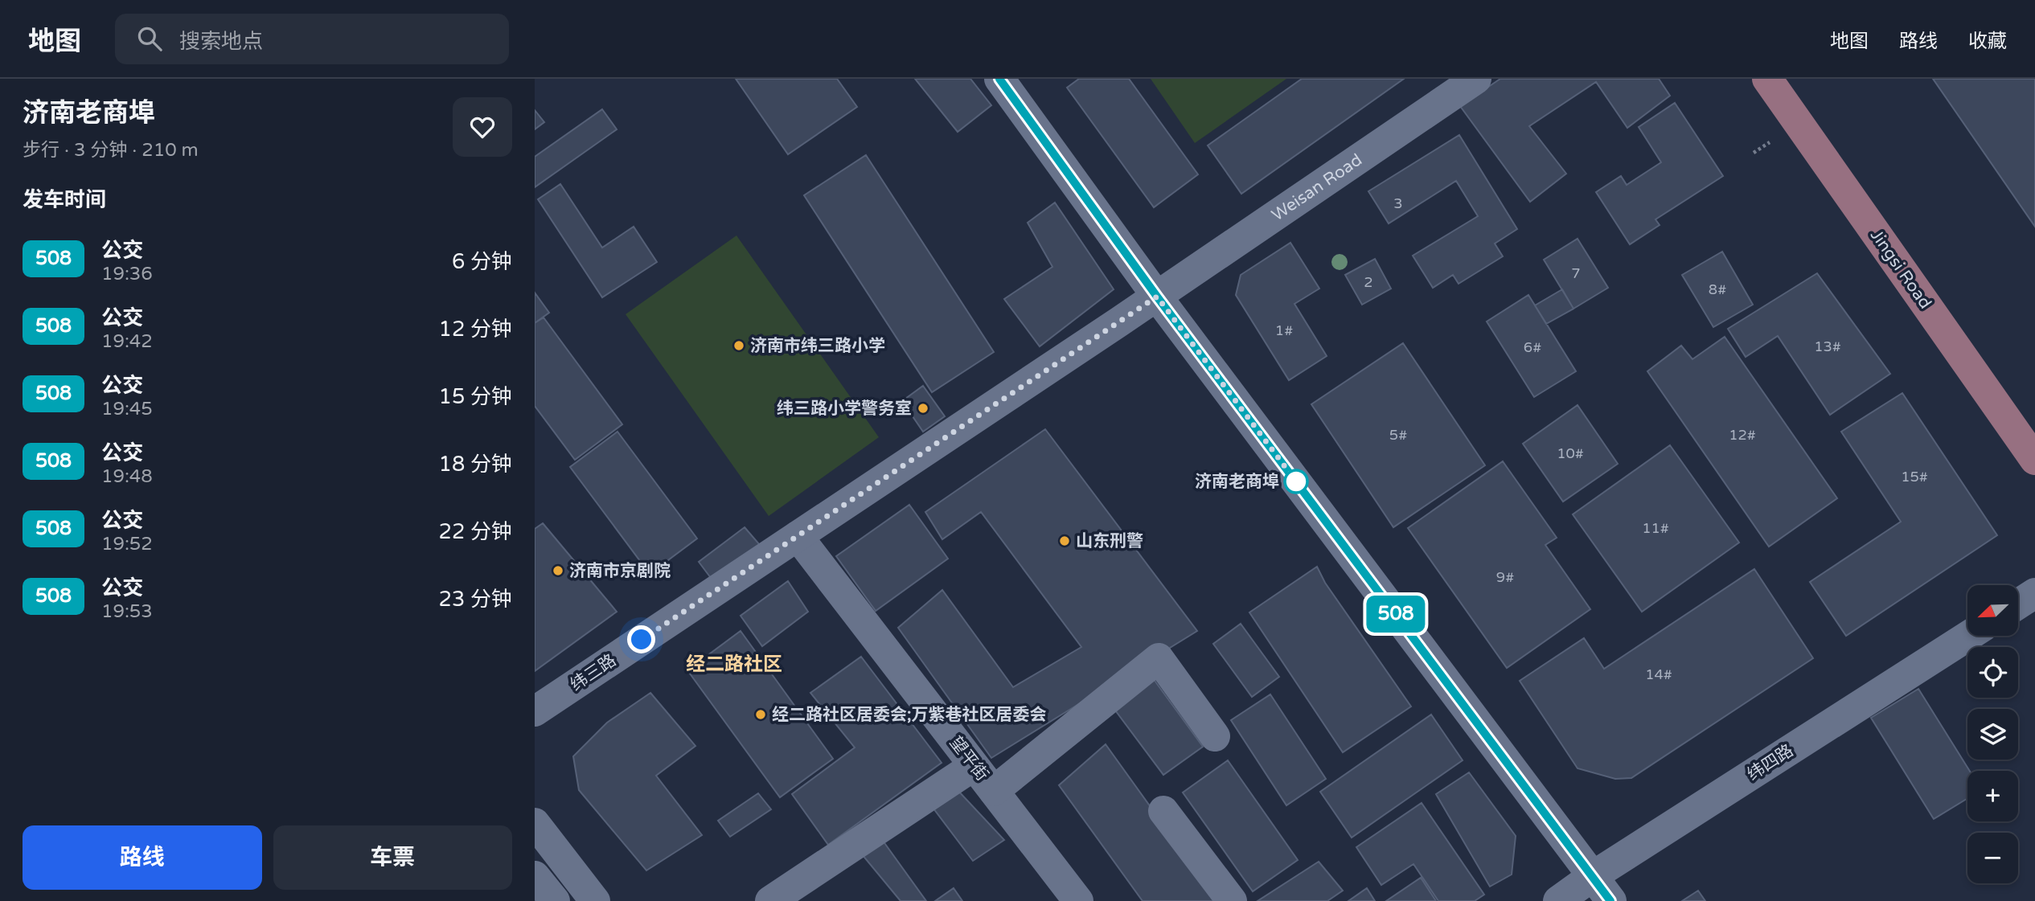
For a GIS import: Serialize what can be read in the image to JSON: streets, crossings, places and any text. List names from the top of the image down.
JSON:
{
  "streets": {
    "main road": ["Jingsi Road"],
    "street": [
      "Weisan Road",
      "纬三路",
      "望平街",
      "纬四路"
    ]
  },
  "crossings": [
    ["Weisan Road", "纬三路"],
    ["纬三路", "望平街"]
  ],
  "districts": ["经二路社区"],
  "places": [
    "济南市纬三路小学",
    "纬三路小学警务室",
    "济南老商埠",
    "山东刑警",
    "济南市京剧院",
    "经二路社区居委会;万紫巷社区居委会"
  ],
  "lines": ["bus line 508"],
  "house_numbers": [
    "3",
    "7",
    "2",
    "8#",
    "1#",
    "13#",
    "6#",
    "5#",
    "12#",
    "10#",
    "15#",
    "11#",
    "9#",
    "14#"
  ],
  "north": "bottom left",
  "page": {
    "header": "地图",
    "search": "搜索地点",
    "nav": ["地图", "路线", "收藏"],
    "heading": [
      ["济南老商埠", "步行 · 3 分钟 · 210 m"],
      "发车时间"
    ],
    "on_map": "508",
    "list": [
      {
        "mark": "508",
        "name": "公交",
        "note": "19:36",
        "value": "6 分钟"
      },
      {
        "mark": "508",
        "name": "公交",
        "note": "19:42",
        "value": "12 分钟"
      },
      {
        "mark": "508",
        "name": "公交",
        "note": "19:45",
        "value": "15 分钟"
      },
      {
        "mark": "508",
        "name": "公交",
        "note": "19:48",
        "value": "18 分钟"
      },
      {
        "mark": "508",
        "name": "公交",
        "note": "19:52",
        "value": "22 分钟"
      },
      {
        "mark": "508",
        "name": "公交",
        "note": "19:53",
        "value": "23 分钟"
      }
    ],
    "map_buttons": ["+", "−"],
    "buttons": ["路线", "车票"]
  }
}
